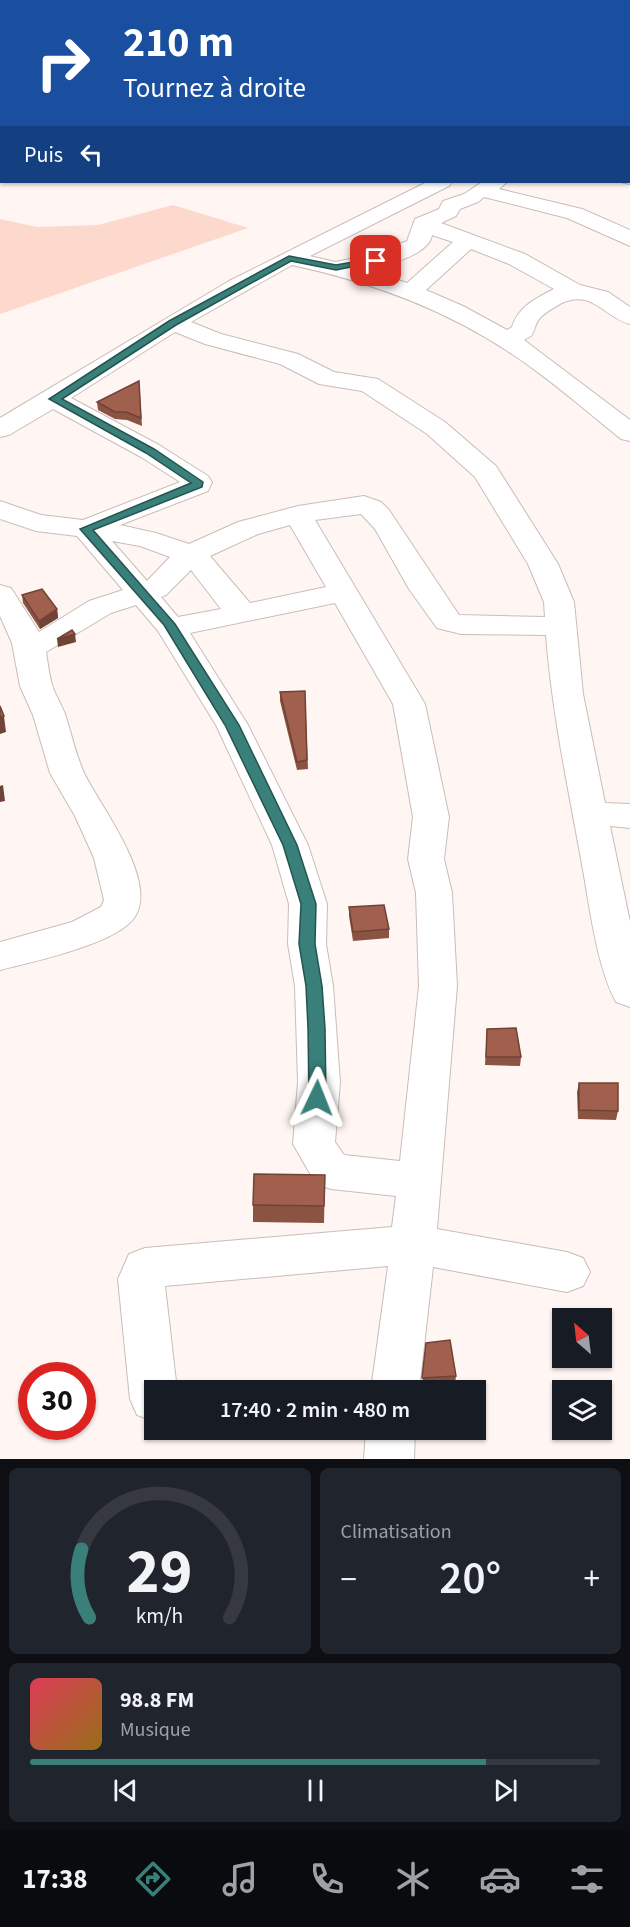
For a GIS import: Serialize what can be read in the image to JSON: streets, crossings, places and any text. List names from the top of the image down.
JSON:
{
  "north": "top left",
  "page": {
    "turn": ["210 m", "Tournez à droite"],
    "then": "Puis",
    "limit": "30",
    "trip": "17:40 · 2 min · 480 m",
    "tile": "Climatisation",
    "heat": ["−", "20°", "+"],
    "song": ["98.8 FM", "Musique"],
    "tabs": "17:38",
    "gauge": ["29", "km/h"]
  }
}
